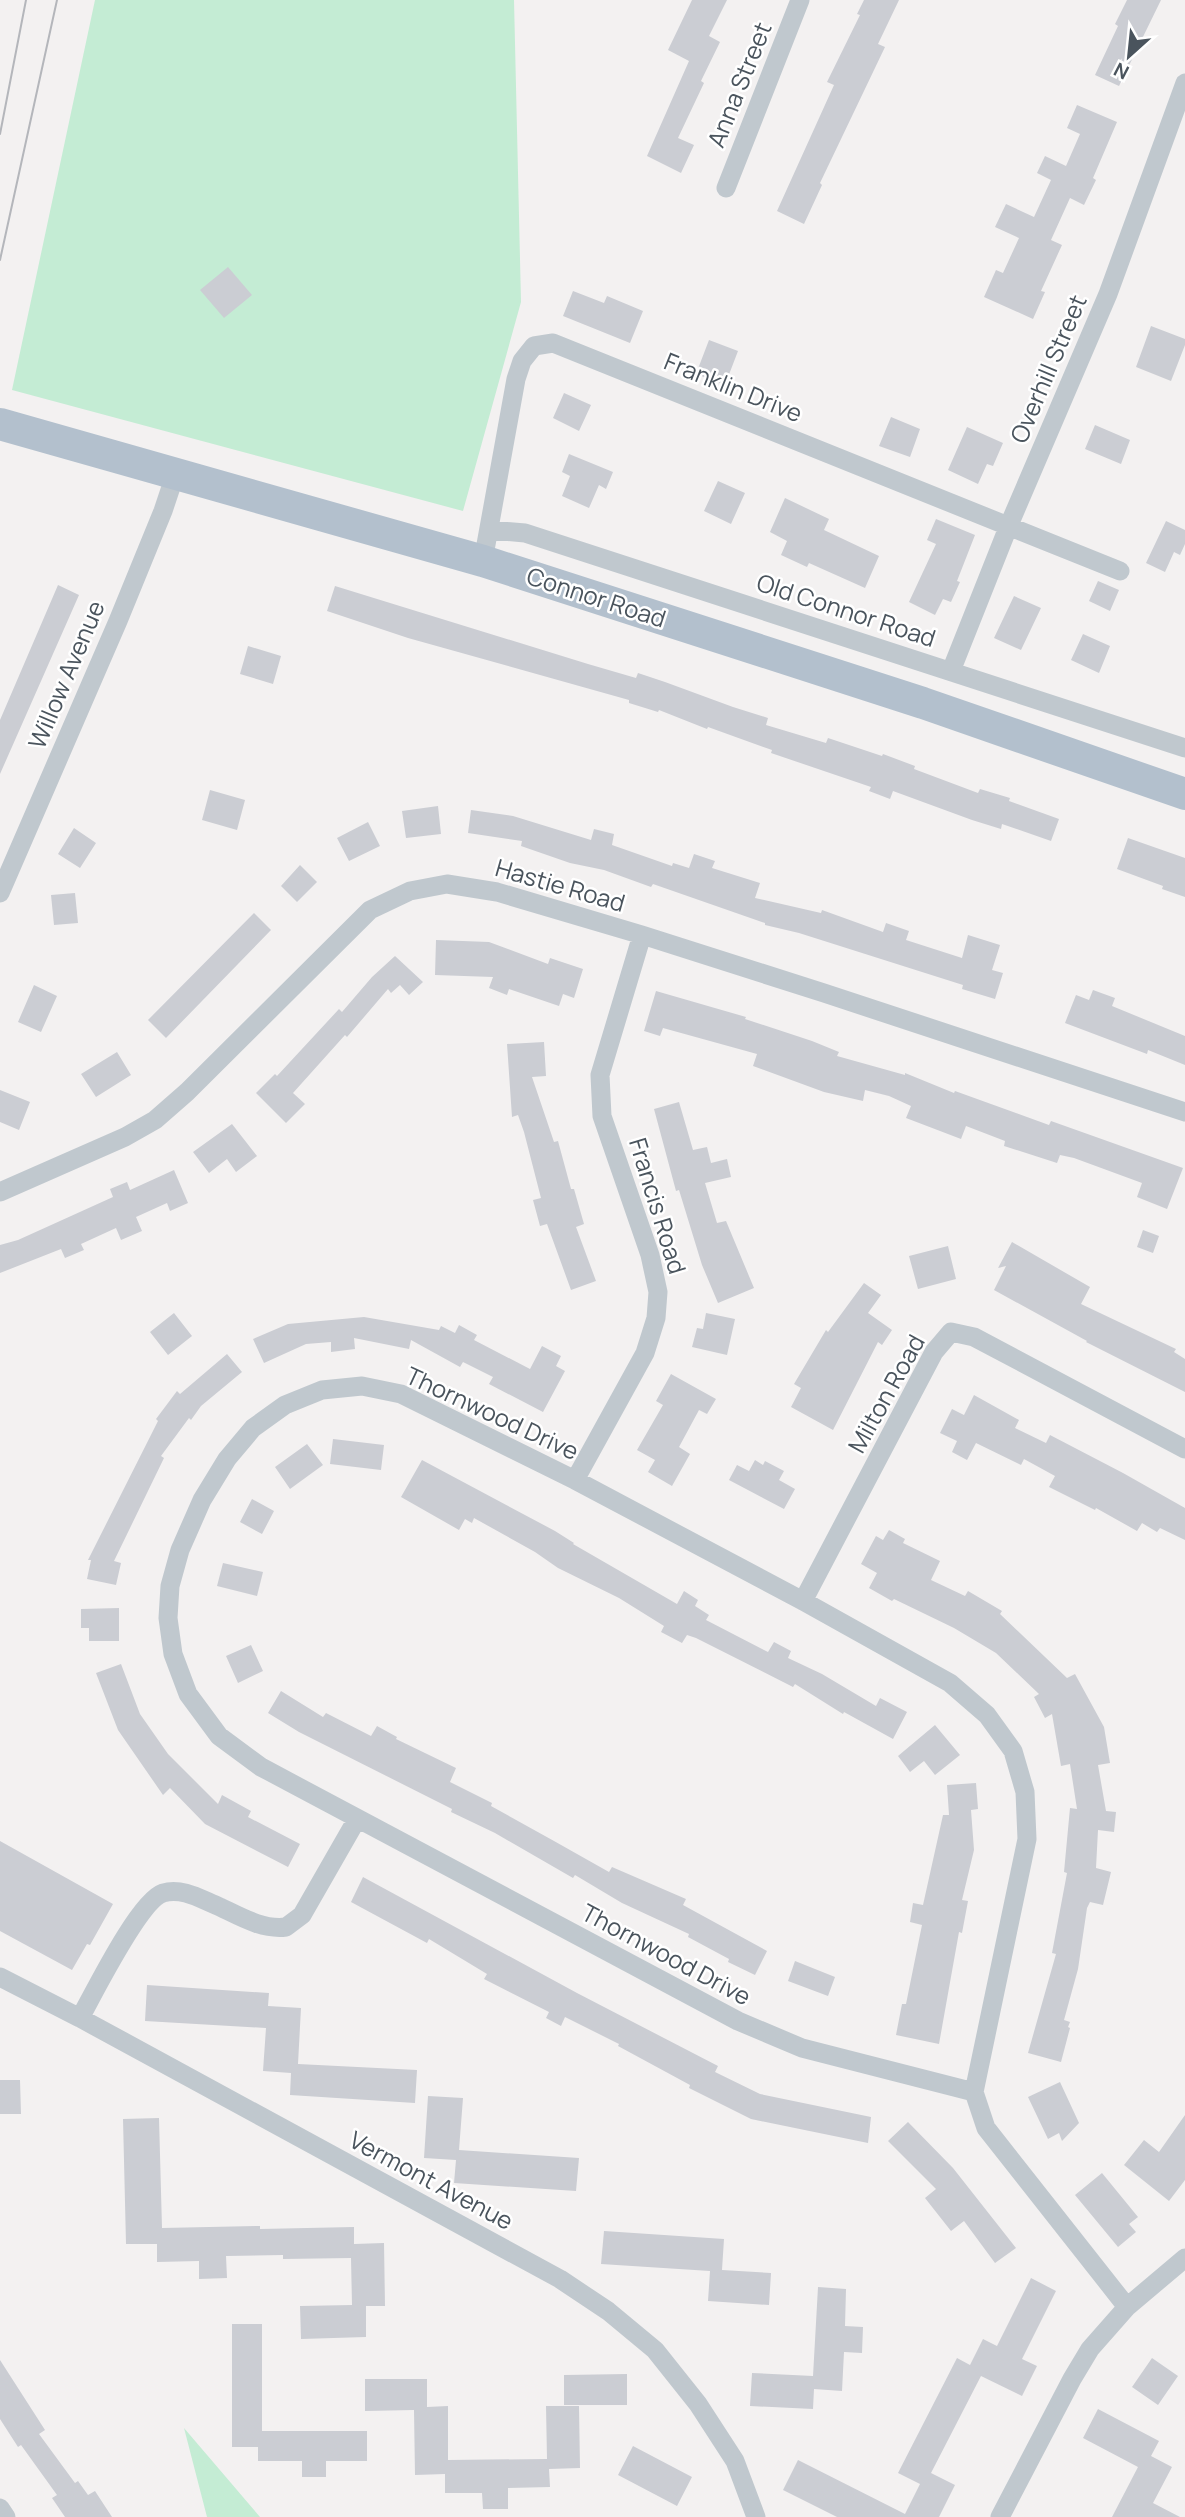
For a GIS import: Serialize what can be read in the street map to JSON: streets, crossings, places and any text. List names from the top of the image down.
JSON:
{
  "streets": {
    "main road": ["Connor Road"],
    "street": [
      "Anna Street",
      "Overhill Street",
      "Franklin Drive",
      "Old Connor Road",
      "Willow Avenue",
      "Hastie Road",
      "Francis Road",
      "Milton Road",
      "Thornwood Drive",
      "Vermont Avenue"
    ]
  },
  "crossings": [
    ["Overhill Street", "Franklin Drive"],
    ["Overhill Street", "Old Connor Road"],
    ["Franklin Drive", "Connor Road"],
    ["Franklin Drive", "Old Connor Road"],
    ["Connor Road", "Willow Avenue"],
    ["Hastie Road", "Francis Road"],
    ["Francis Road", "Thornwood Drive"],
    ["Milton Road", "Thornwood Drive"]
  ],
  "north": "bottom left"
}
